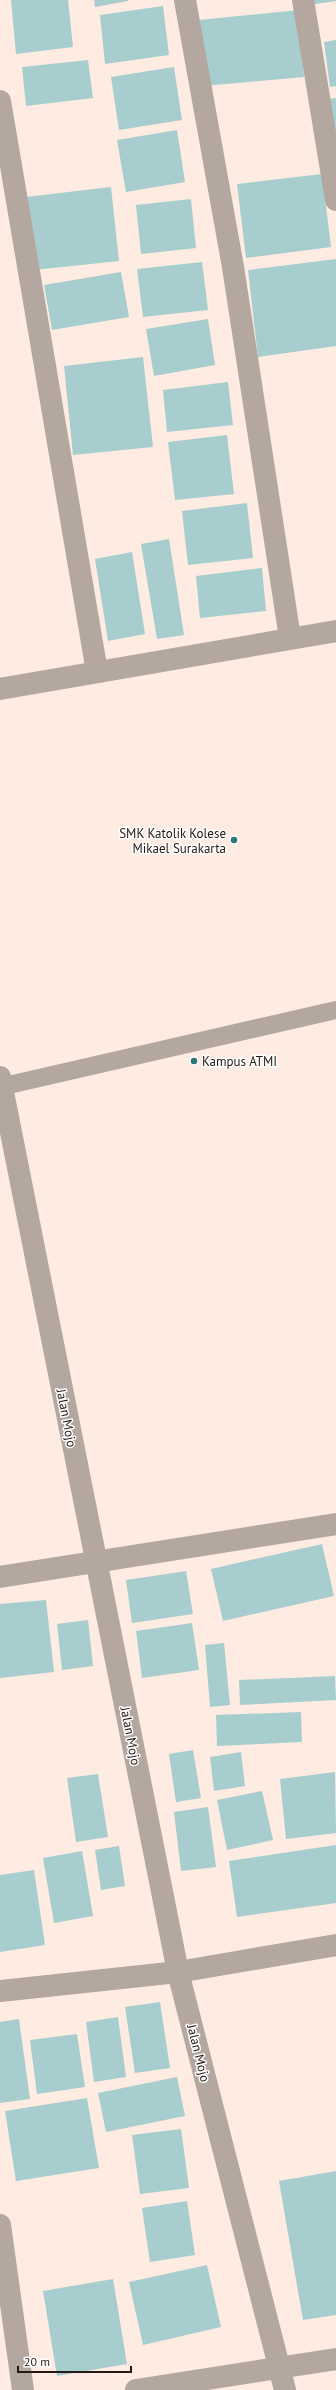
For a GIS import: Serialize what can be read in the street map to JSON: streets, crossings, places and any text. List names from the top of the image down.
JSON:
{
  "streets": {
    "street": ["Jalan Mojo"]
  },
  "places": ["SMK Katolik Kolese Mikael Surakarta", "Kampus ATMI"],
  "scale_bar": "20 m"
}
